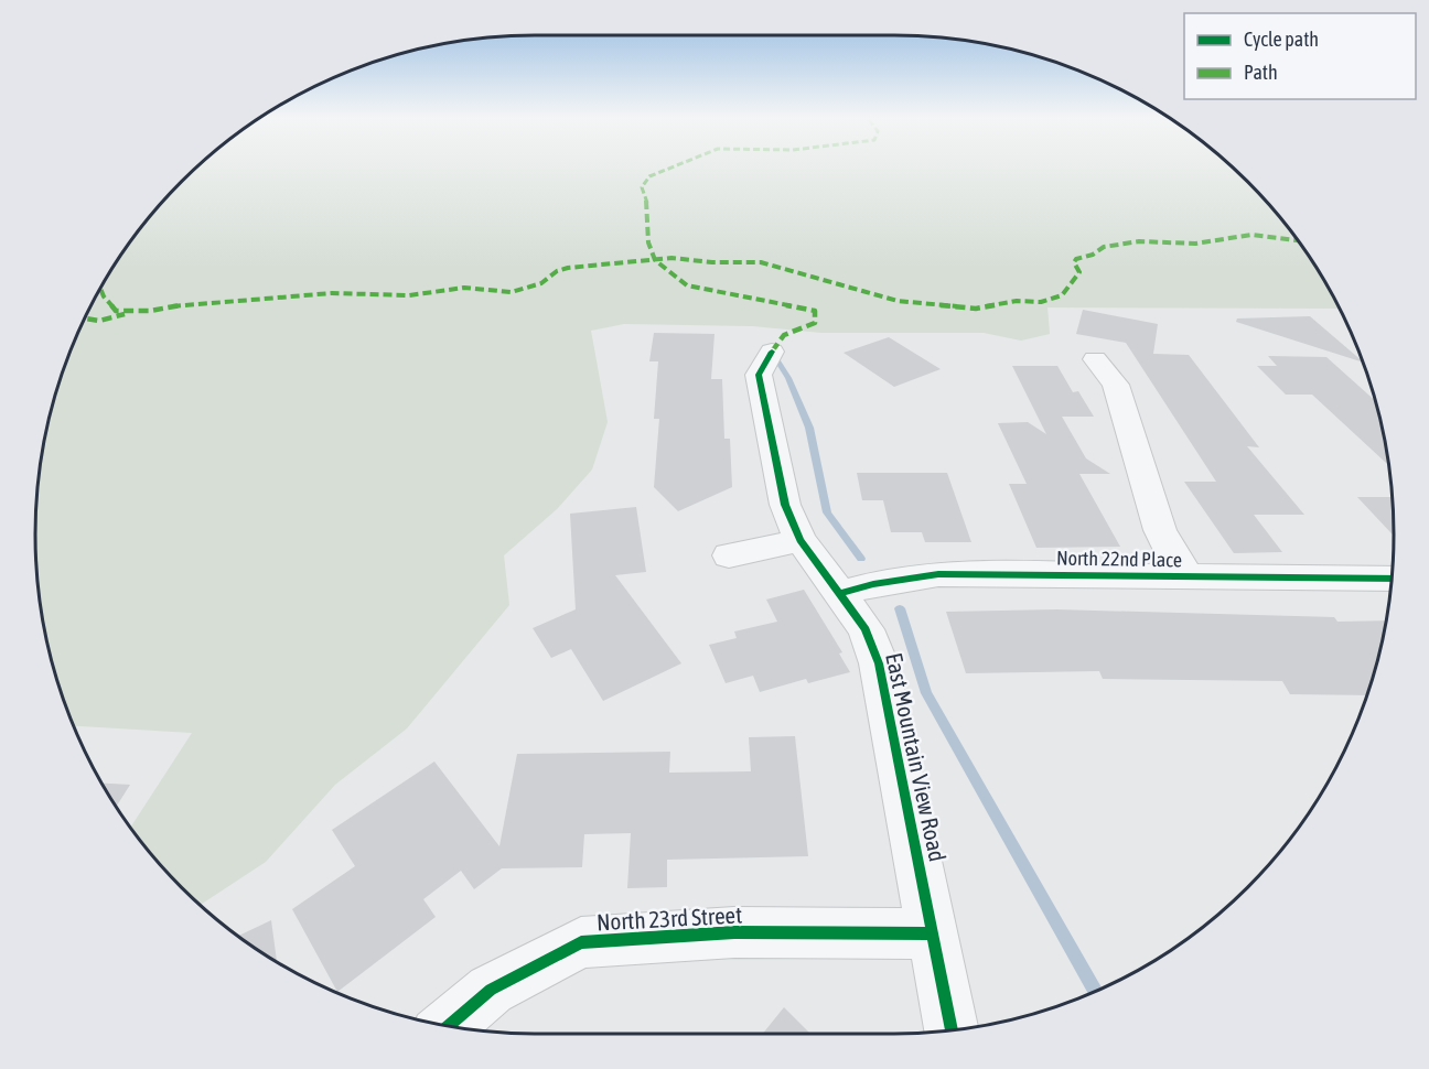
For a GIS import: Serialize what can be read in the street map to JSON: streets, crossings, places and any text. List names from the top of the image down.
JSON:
{
  "streets": {
    "street": ["North 22nd Place", "East Mountain View Road", "North 23rd Street"]
  },
  "crossings": [
    ["North 22nd Place", "East Mountain View Road"],
    ["East Mountain View Road", "North 23rd Street"]
  ],
  "legend": ["Cycle path", "Path"]
}
